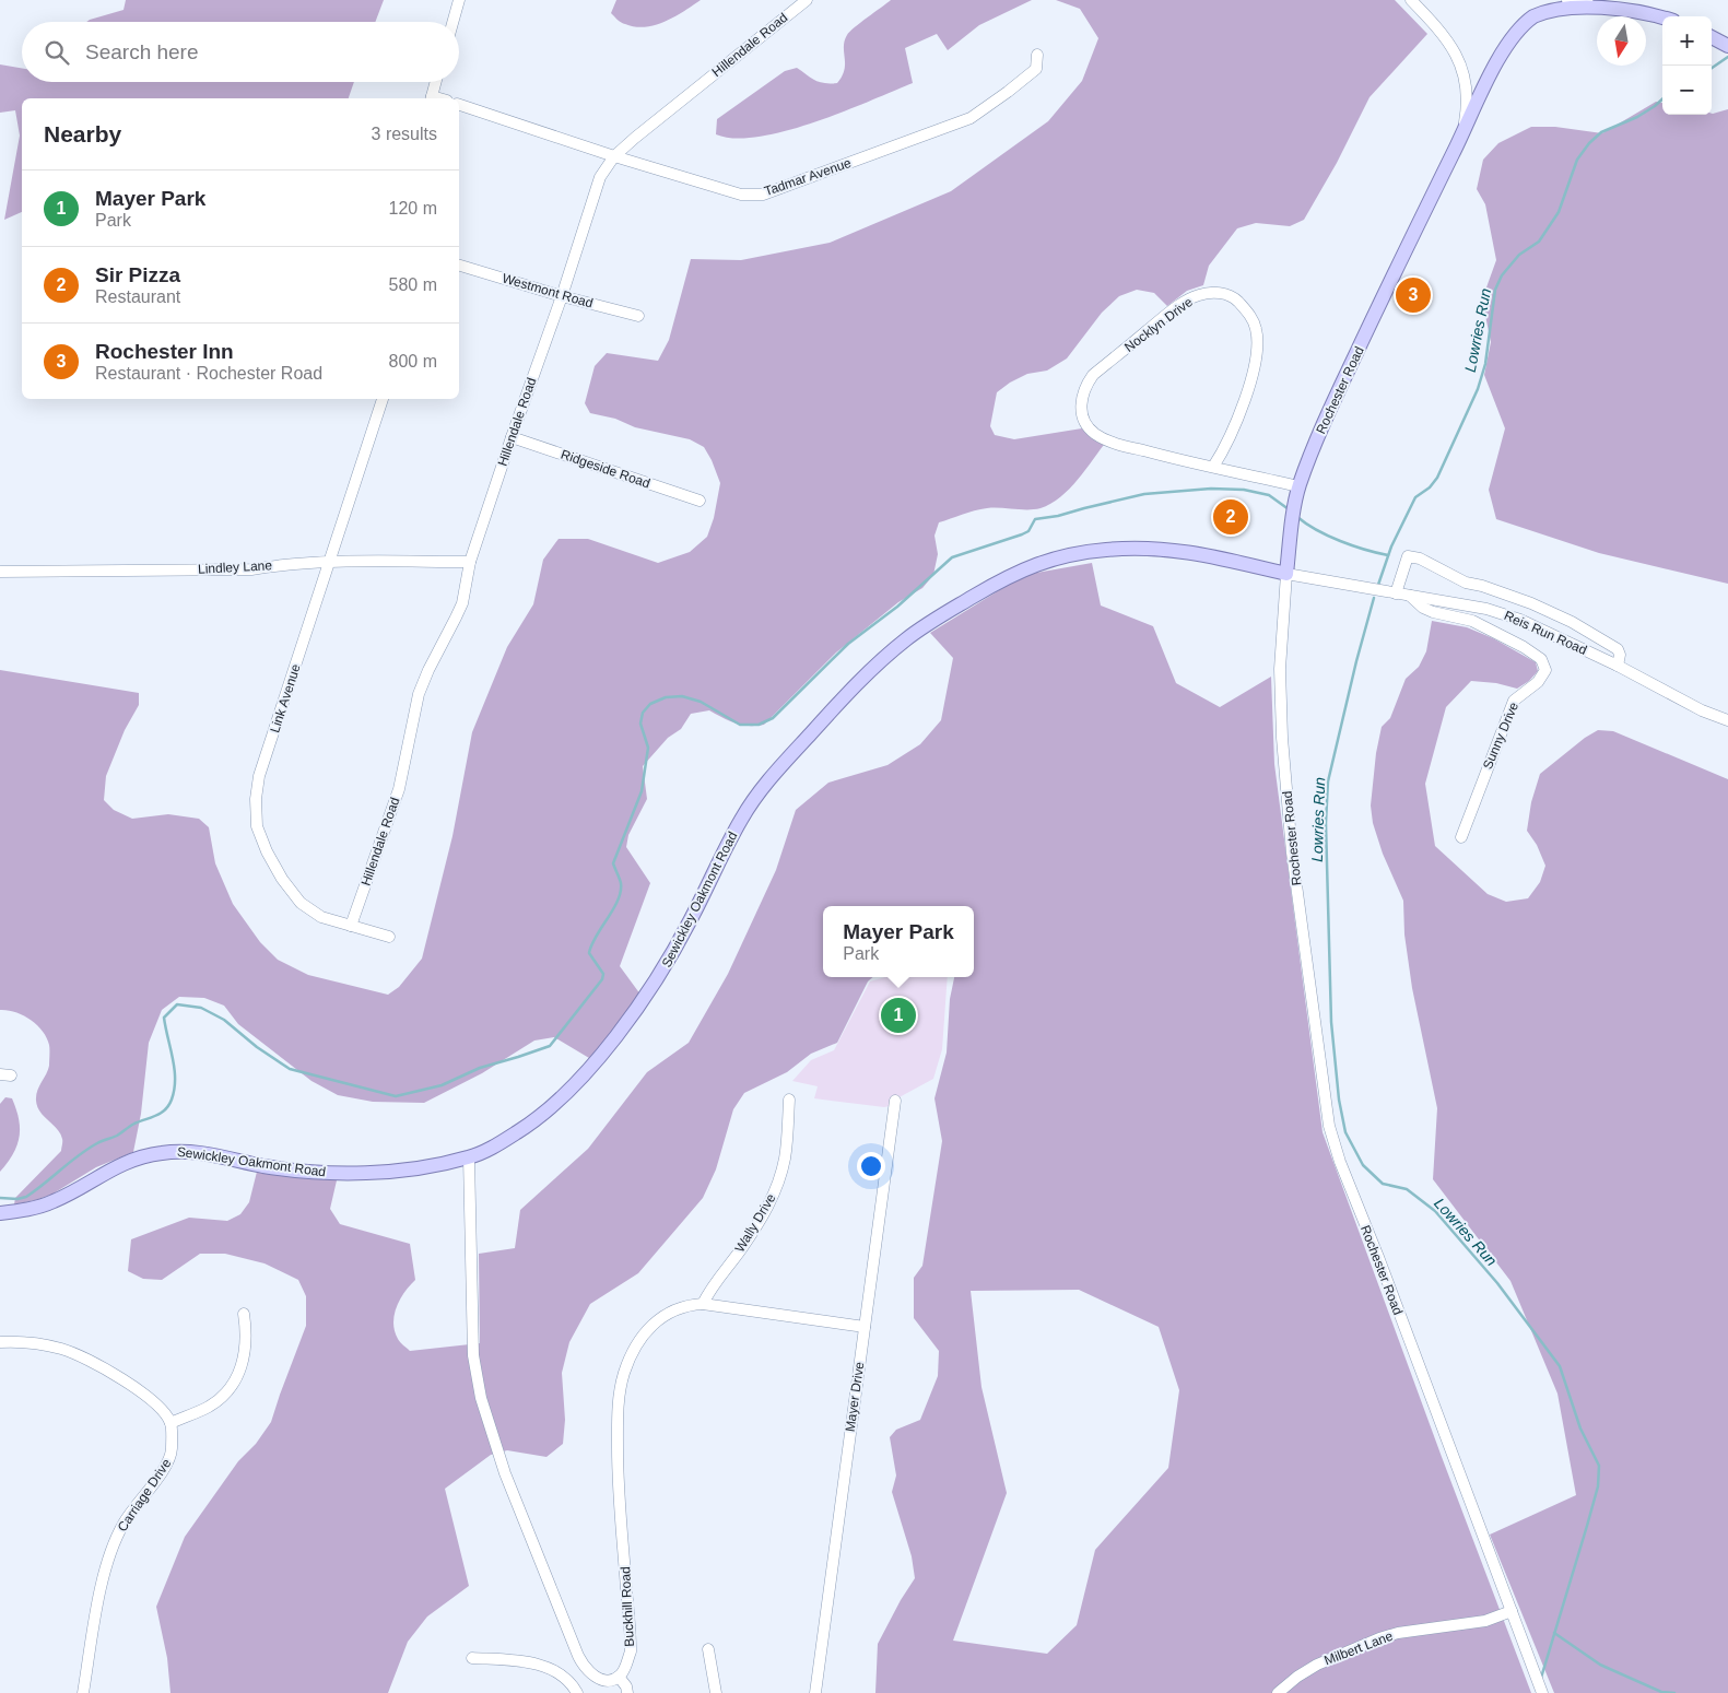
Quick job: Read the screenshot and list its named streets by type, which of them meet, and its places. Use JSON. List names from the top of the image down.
{
  "streets": {
    "main road": ["Rochester Road", "Sewickley Oakmont Road"],
    "street": [
      "Hillendale Road",
      "Tadmar Avenue",
      "Westmont Road",
      "Nocklyn Drive",
      "Ridgeside Road",
      "Lindley Lane",
      "Reis Run Road",
      "Link Avenue",
      "Sunny Drive",
      "Wally Drive",
      "Mayer Drive",
      "Carriage Drive",
      "Buckhill Road",
      "Milbert Lane"
    ]
  },
  "crossings": [
    ["Hillendale Road", "Tadmar Avenue"],
    ["Hillendale Road", "Westmont Road"],
    ["Hillendale Road", "Ridgeside Road"],
    ["Hillendale Road", "Lindley Lane"],
    ["Hillendale Road", "Link Avenue"],
    ["Nocklyn Drive", "Rochester Road"],
    ["Rochester Road", "Reis Run Road"],
    ["Rochester Road", "Sewickley Oakmont Road"],
    ["Rochester Road", "Milbert Lane"],
    ["Lindley Lane", "Link Avenue"],
    ["Reis Run Road", "Sunny Drive"],
    ["Reis Run Road", "Sewickley Oakmont Road"],
    ["Wally Drive", "Buckhill Road"],
    ["Mayer Drive", "Buckhill Road"]
  ],
  "water": ["Lowries Run"],
  "north": "bottom",
  "page": {
    "map_buttons": ["+", "−"],
    "search": "Search here",
    "heading": ["Nearby", "3 results"],
    "list": [
      {
        "mark": "1",
        "name": "Mayer Park",
        "note": "Park",
        "value": "120 m"
      },
      {
        "mark": "2",
        "name": "Sir Pizza",
        "note": "Restaurant",
        "value": "580 m"
      },
      {
        "mark": "3",
        "name": "Rochester Inn",
        "note": "Restaurant · Rochester Road",
        "value": "800 m"
      }
    ],
    "pins": ["3", "2", "1"],
    "popup": ["Mayer Park", "Park"]
  }
}
